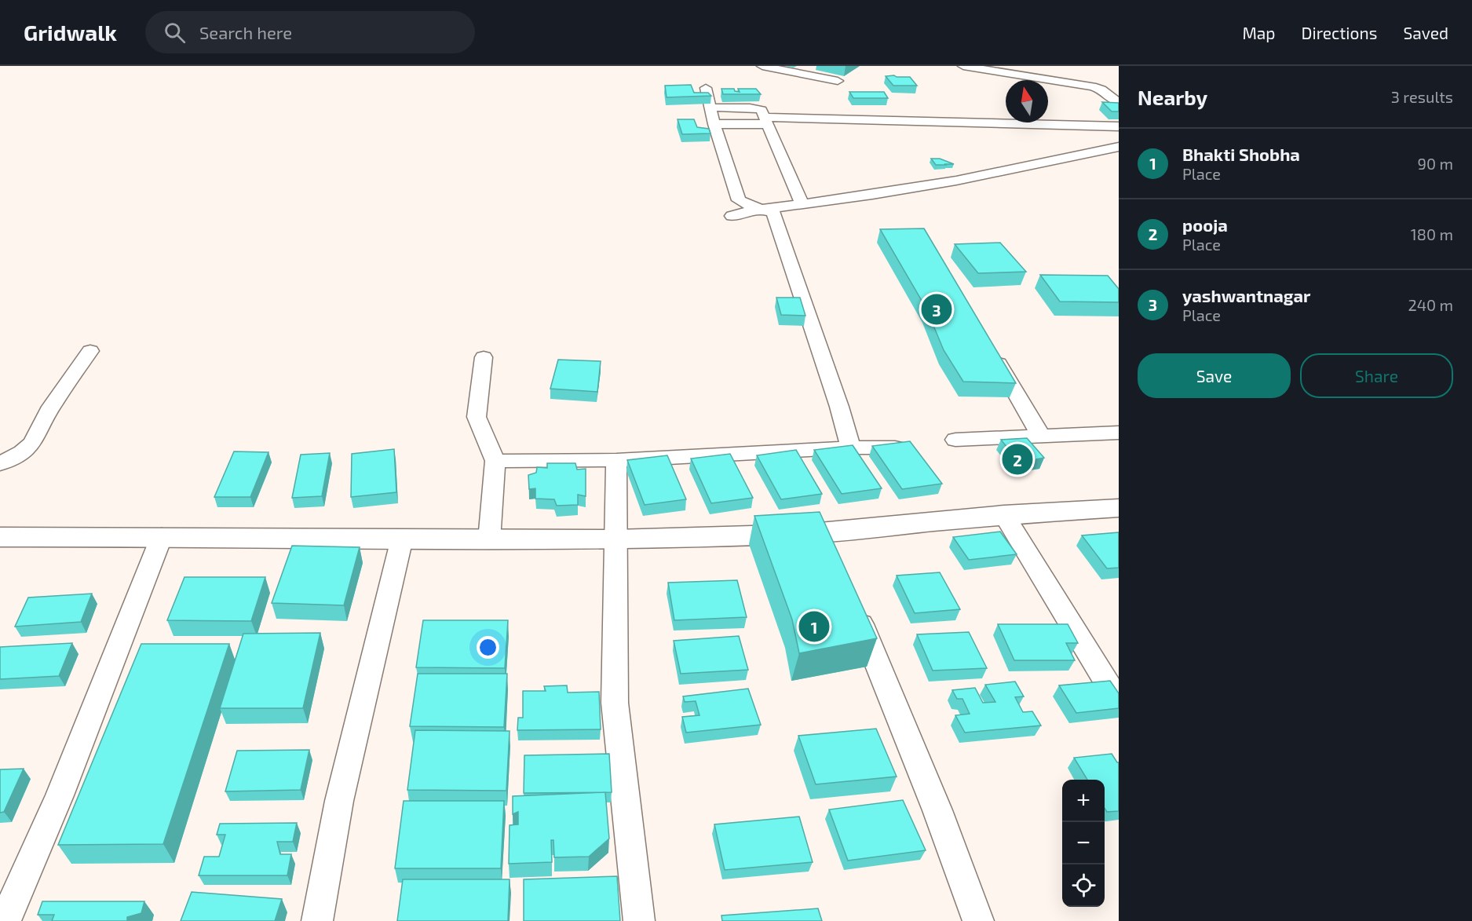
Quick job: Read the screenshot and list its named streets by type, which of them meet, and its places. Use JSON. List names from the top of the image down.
{
  "north": "top",
  "page": {
    "header": "Gridwalk",
    "search": "Search here",
    "nav": ["Map", "Directions", "Saved"],
    "heading": ["Nearby", "3 results"],
    "list": [
      {
        "mark": "1",
        "name": "Bhakti Shobha",
        "note": "Place",
        "value": "90 m"
      },
      {
        "mark": "2",
        "name": "pooja",
        "note": "Place",
        "value": "180 m"
      },
      {
        "mark": "3",
        "name": "yashwantnagar",
        "note": "Place",
        "value": "240 m"
      }
    ],
    "pins": ["3", "2", "1"],
    "buttons": ["Save", "Share"],
    "map_buttons": ["+", "−"]
  }
}
